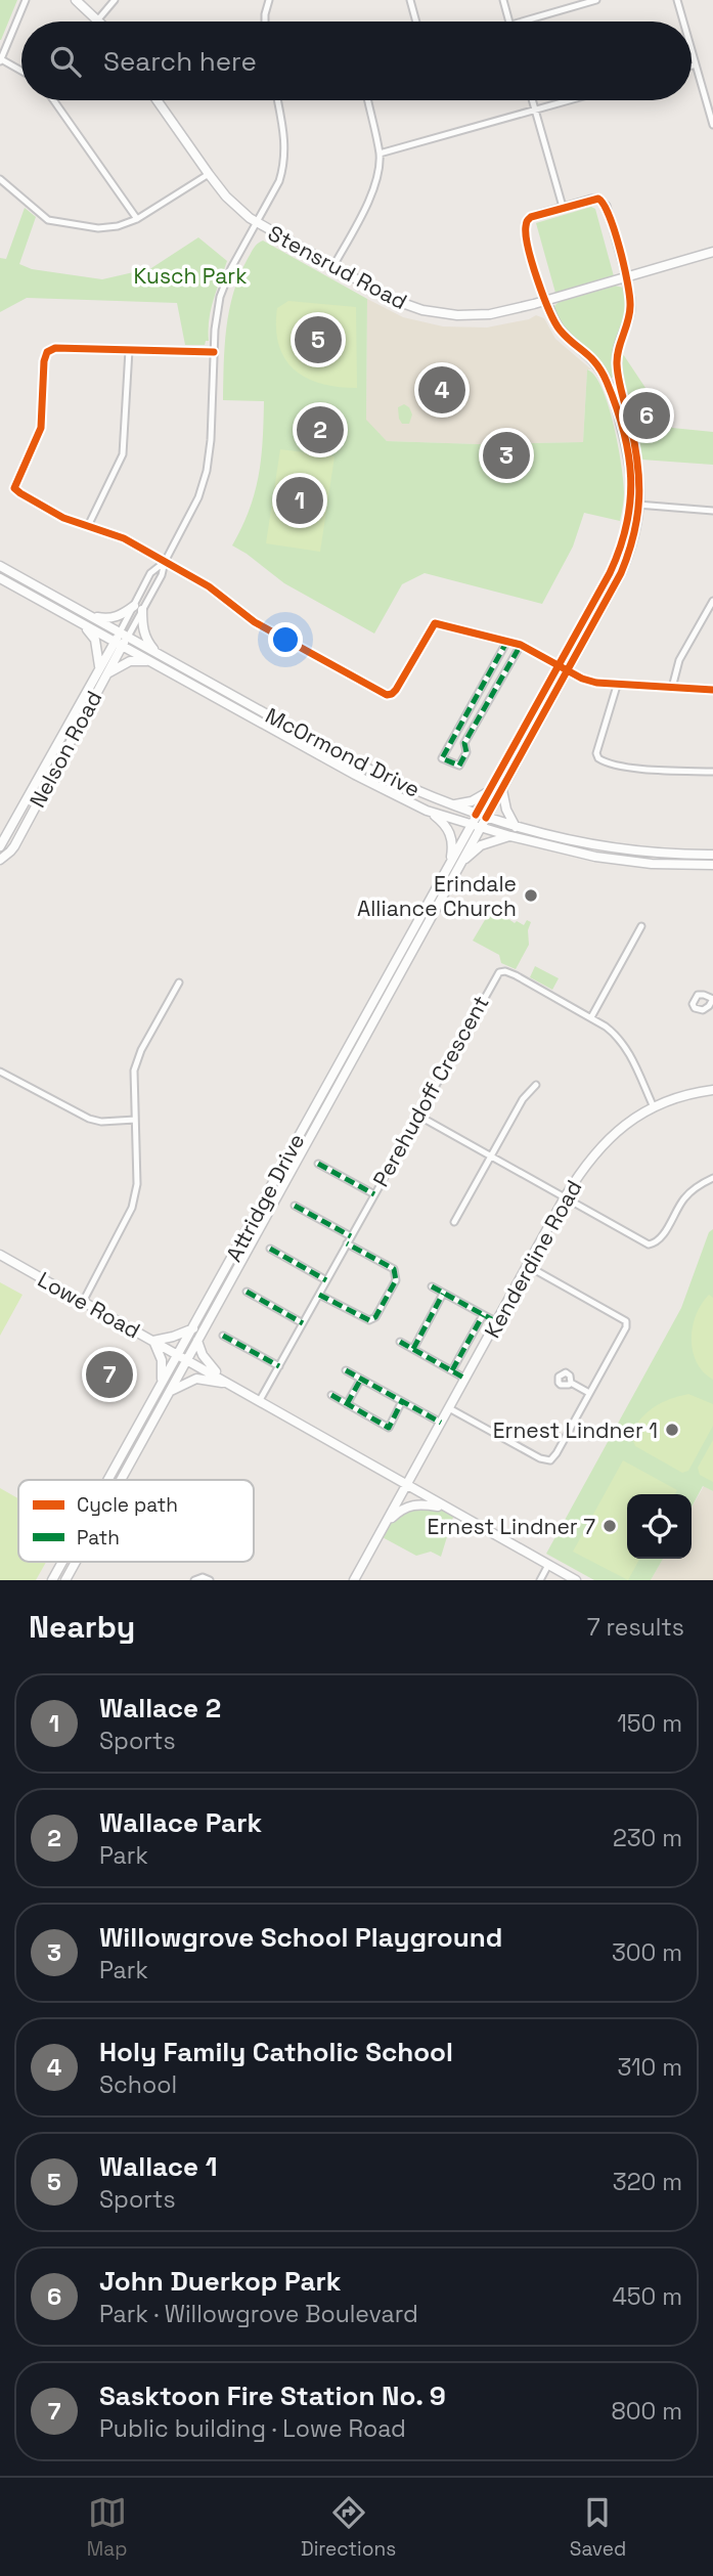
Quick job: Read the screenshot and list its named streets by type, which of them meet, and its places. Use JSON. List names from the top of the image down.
{
  "streets": {
    "main road": [
      "Stensrud Road",
      "Nelson Road",
      "McOrmond Drive",
      "Attridge Drive",
      "Kenderdine Road",
      "Lowe Road"
    ],
    "street": ["Perehudoff Crescent"]
  },
  "crossings": [
    ["Nelson Road", "McOrmond Drive"],
    ["McOrmond Drive", "Attridge Drive"],
    ["Perehudoff Crescent", "Kenderdine Road"],
    ["Attridge Drive", "Lowe Road"]
  ],
  "parks": ["Kusch Park"],
  "places": ["Erindale Alliance Church", "Ernest Lindner 1", "Ernest Lindner 7"],
  "legend": ["Cycle path", "Path"],
  "page": {
    "search": "Search here",
    "pins": [
      "5",
      "4",
      "6",
      "2",
      "3",
      "1",
      "7"
    ],
    "heading": ["Nearby", "7 results"],
    "list": [
      {
        "mark": "1",
        "name": "Wallace 2",
        "note": "Sports",
        "value": "150 m"
      },
      {
        "mark": "2",
        "name": "Wallace Park",
        "note": "Park",
        "value": "230 m"
      },
      {
        "mark": "3",
        "name": "Willowgrove School Playground",
        "note": "Park",
        "value": "300 m"
      },
      {
        "mark": "4",
        "name": "Holy Family Catholic School",
        "note": "School",
        "value": "310 m"
      },
      {
        "mark": "5",
        "name": "Wallace 1",
        "note": "Sports",
        "value": "320 m"
      },
      {
        "mark": "6",
        "name": "John Duerkop Park",
        "note": "Park · Willowgrove Boulevard",
        "value": "450 m"
      },
      {
        "mark": "7",
        "name": "Sasktoon Fire Station No. 9",
        "note": "Public building · Lowe Road",
        "value": "800 m"
      }
    ],
    "nav": ["Map", "Directions", "Saved"]
  }
}
